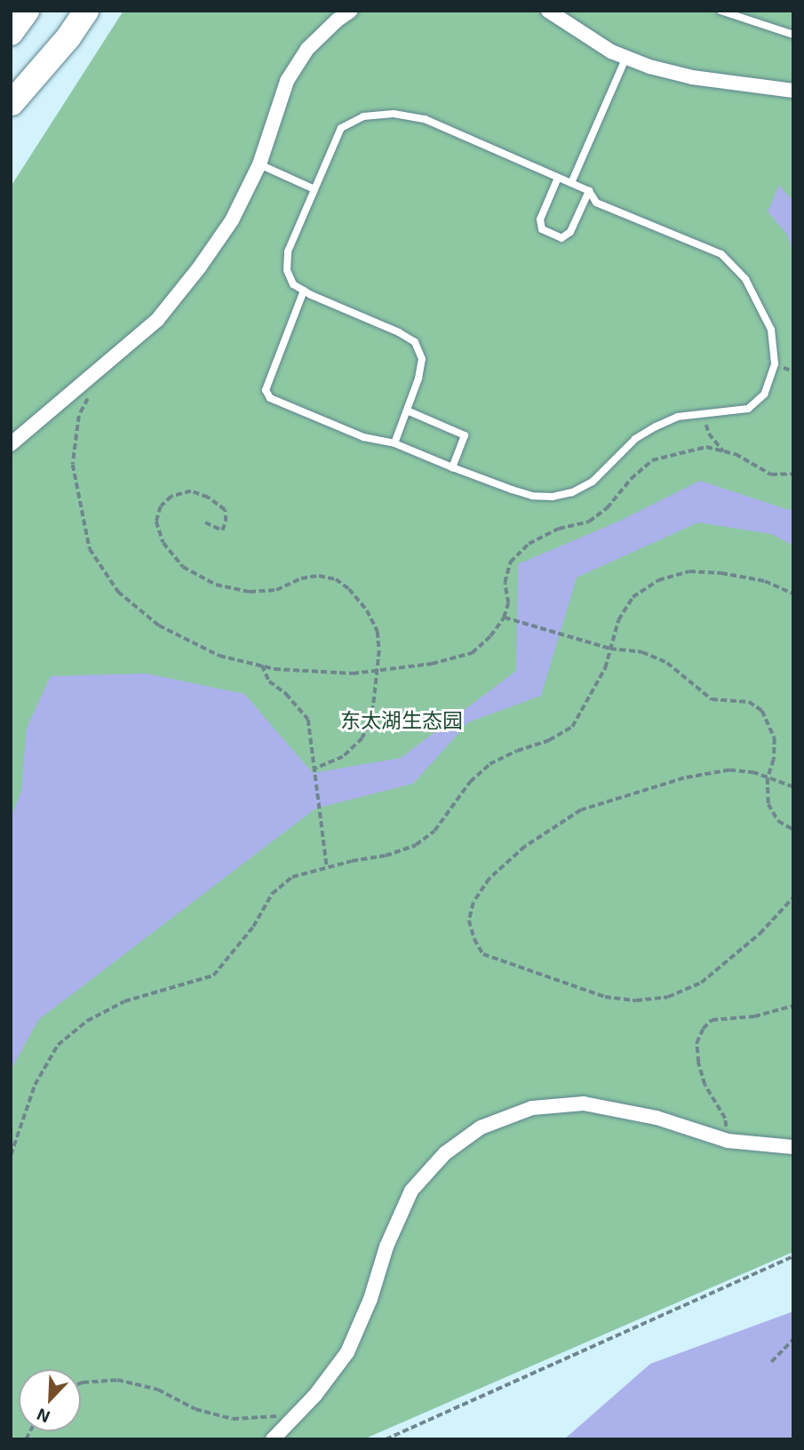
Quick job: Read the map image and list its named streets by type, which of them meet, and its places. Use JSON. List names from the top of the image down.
{
  "parks": ["东太湖生态园"],
  "north": "bottom left"
}
